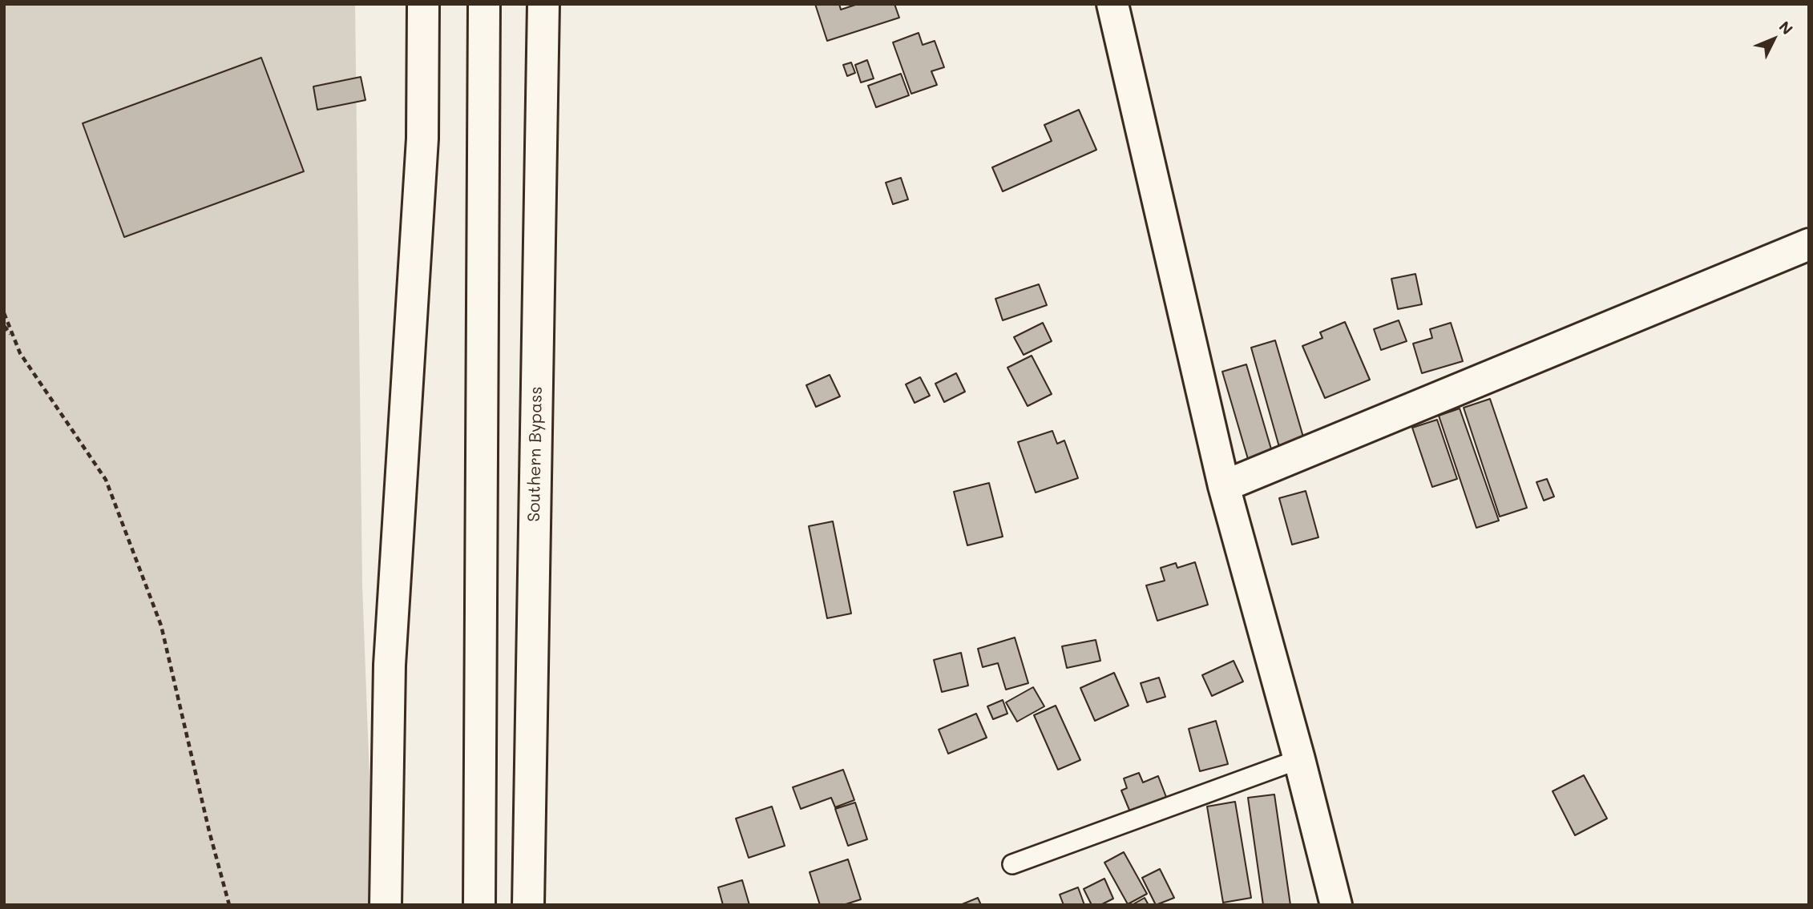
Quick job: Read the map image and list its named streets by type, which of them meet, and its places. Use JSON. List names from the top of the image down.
{
  "streets": {
    "main road": ["Southern Bypass"]
  },
  "north": "top right"
}
